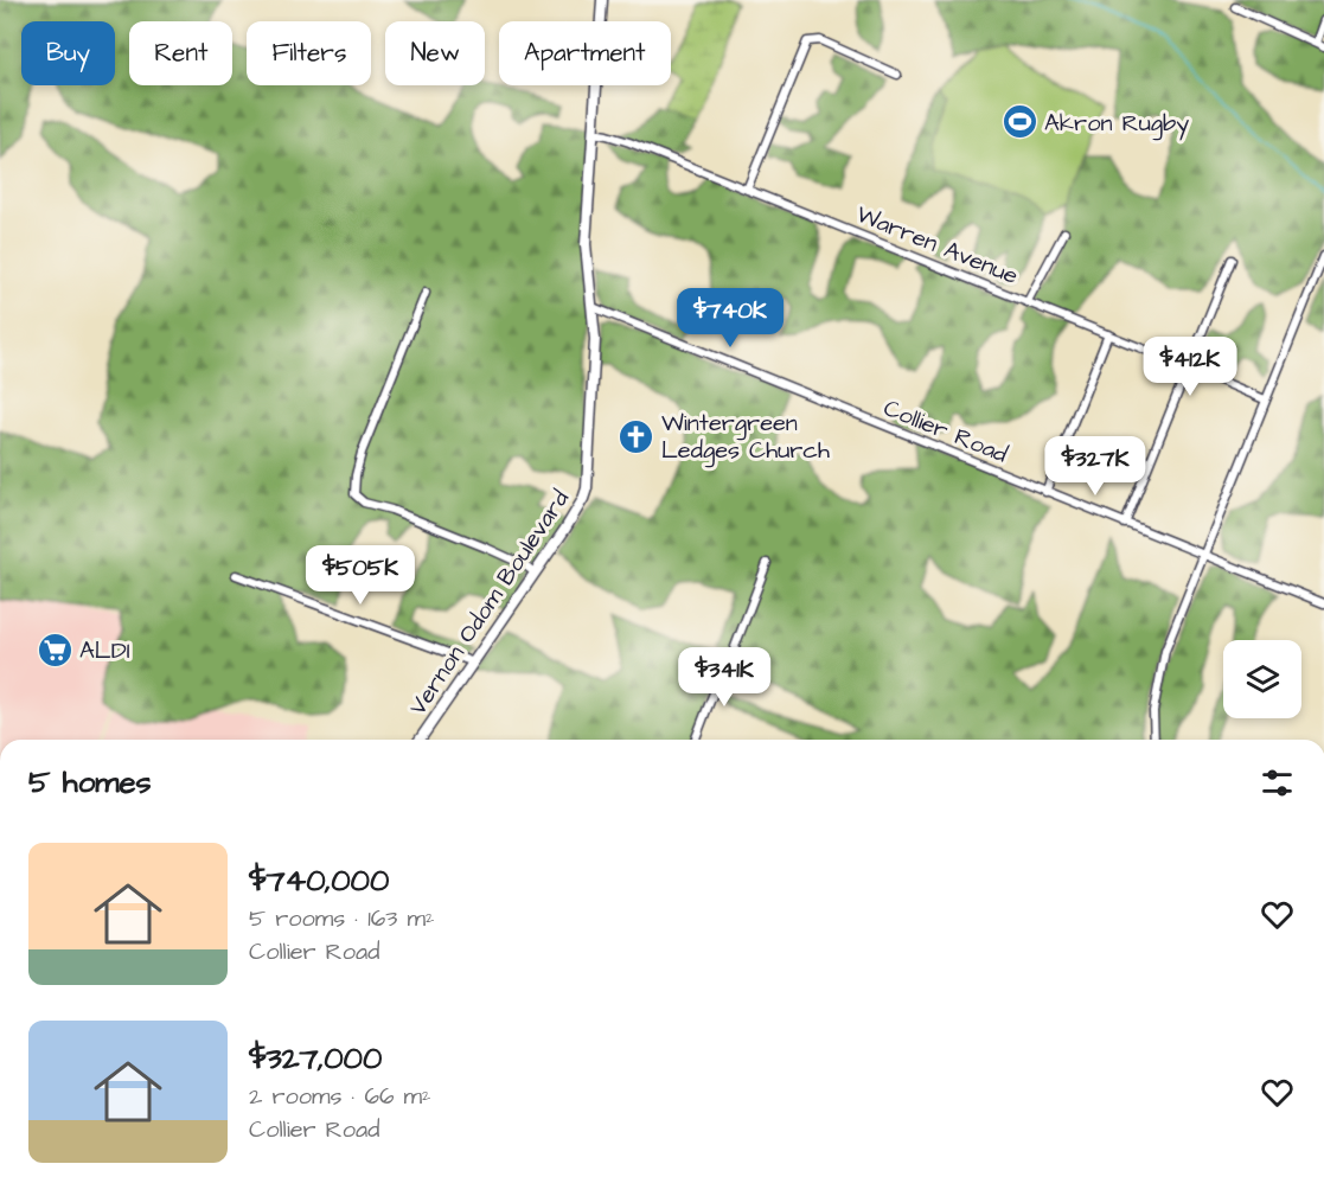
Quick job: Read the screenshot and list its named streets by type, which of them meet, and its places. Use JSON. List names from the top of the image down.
{
  "streets": {
    "main road": ["Vernon Odom Boulevard"],
    "street": ["Warren Avenue", "Collier Road"]
  },
  "crossings": [
    ["Warren Avenue", "Vernon Odom Boulevard"],
    ["Collier Road", "Vernon Odom Boulevard"]
  ],
  "places": {
    "sports": ["Akron Rugby"],
    "church": ["Wintergreen Ledges Church"],
    "supermarket": ["ALDI"]
  },
  "page": {
    "chip": [
      "Buy",
      "Rent",
      "Filters",
      "New",
      "Apartment"
    ],
    "price": [
      "$740K",
      "$412K",
      "$327K",
      "$505K",
      "$341K"
    ],
    "heading": "5 homes",
    "list": [
      {
        "name": "$740,000",
        "note": "5 rooms · 163 m² · Collier Road"
      },
      {
        "name": "$327,000",
        "note": "2 rooms · 66 m² · Collier Road"
      }
    ]
  }
}
